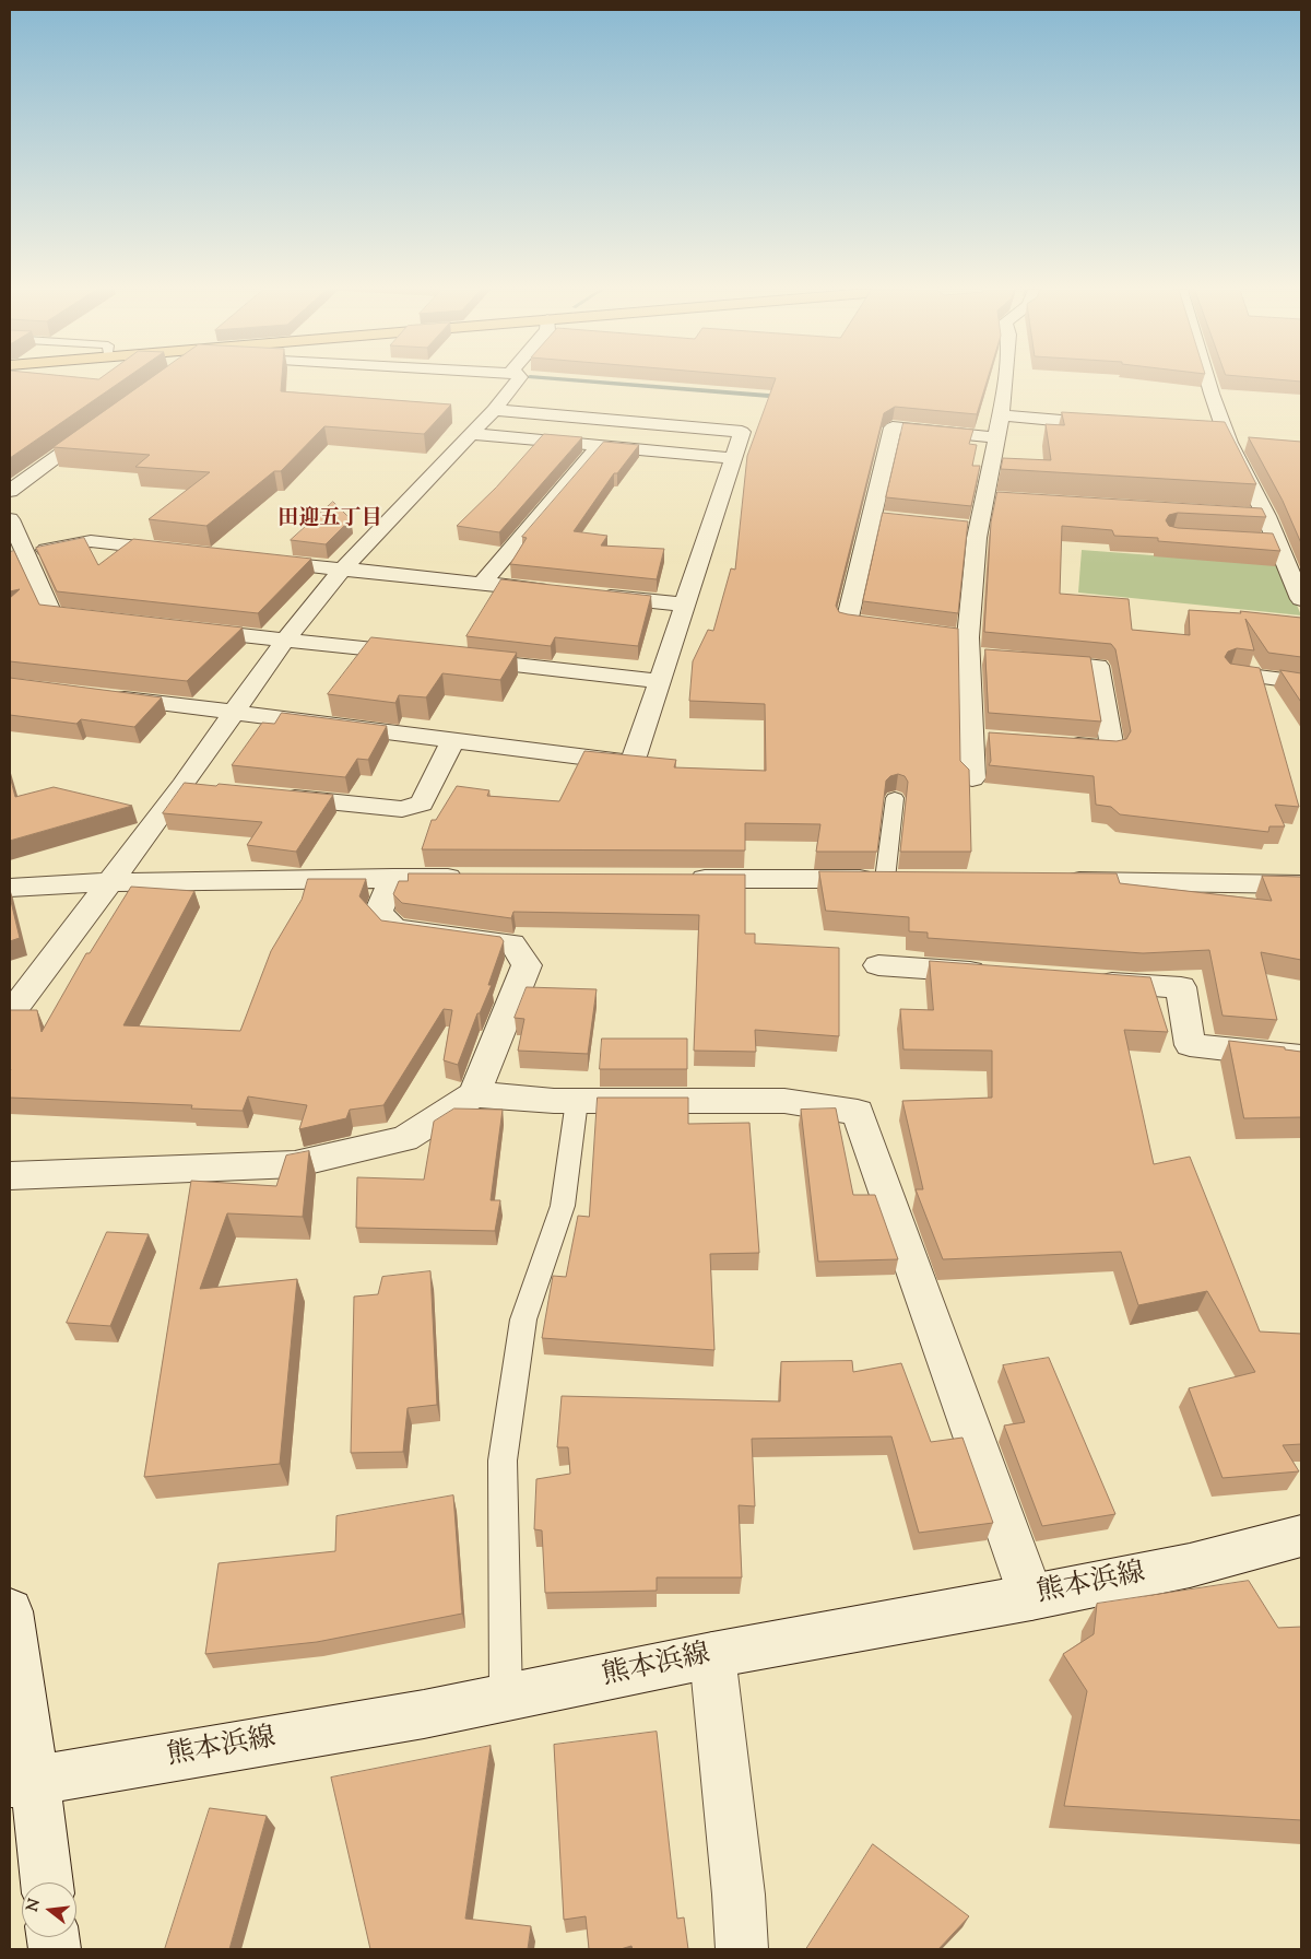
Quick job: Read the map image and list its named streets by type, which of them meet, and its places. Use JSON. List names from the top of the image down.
{
  "streets": {
    "street": ["熊本浜線"]
  },
  "districts": ["田迎五丁目"],
  "north": "left"
}
